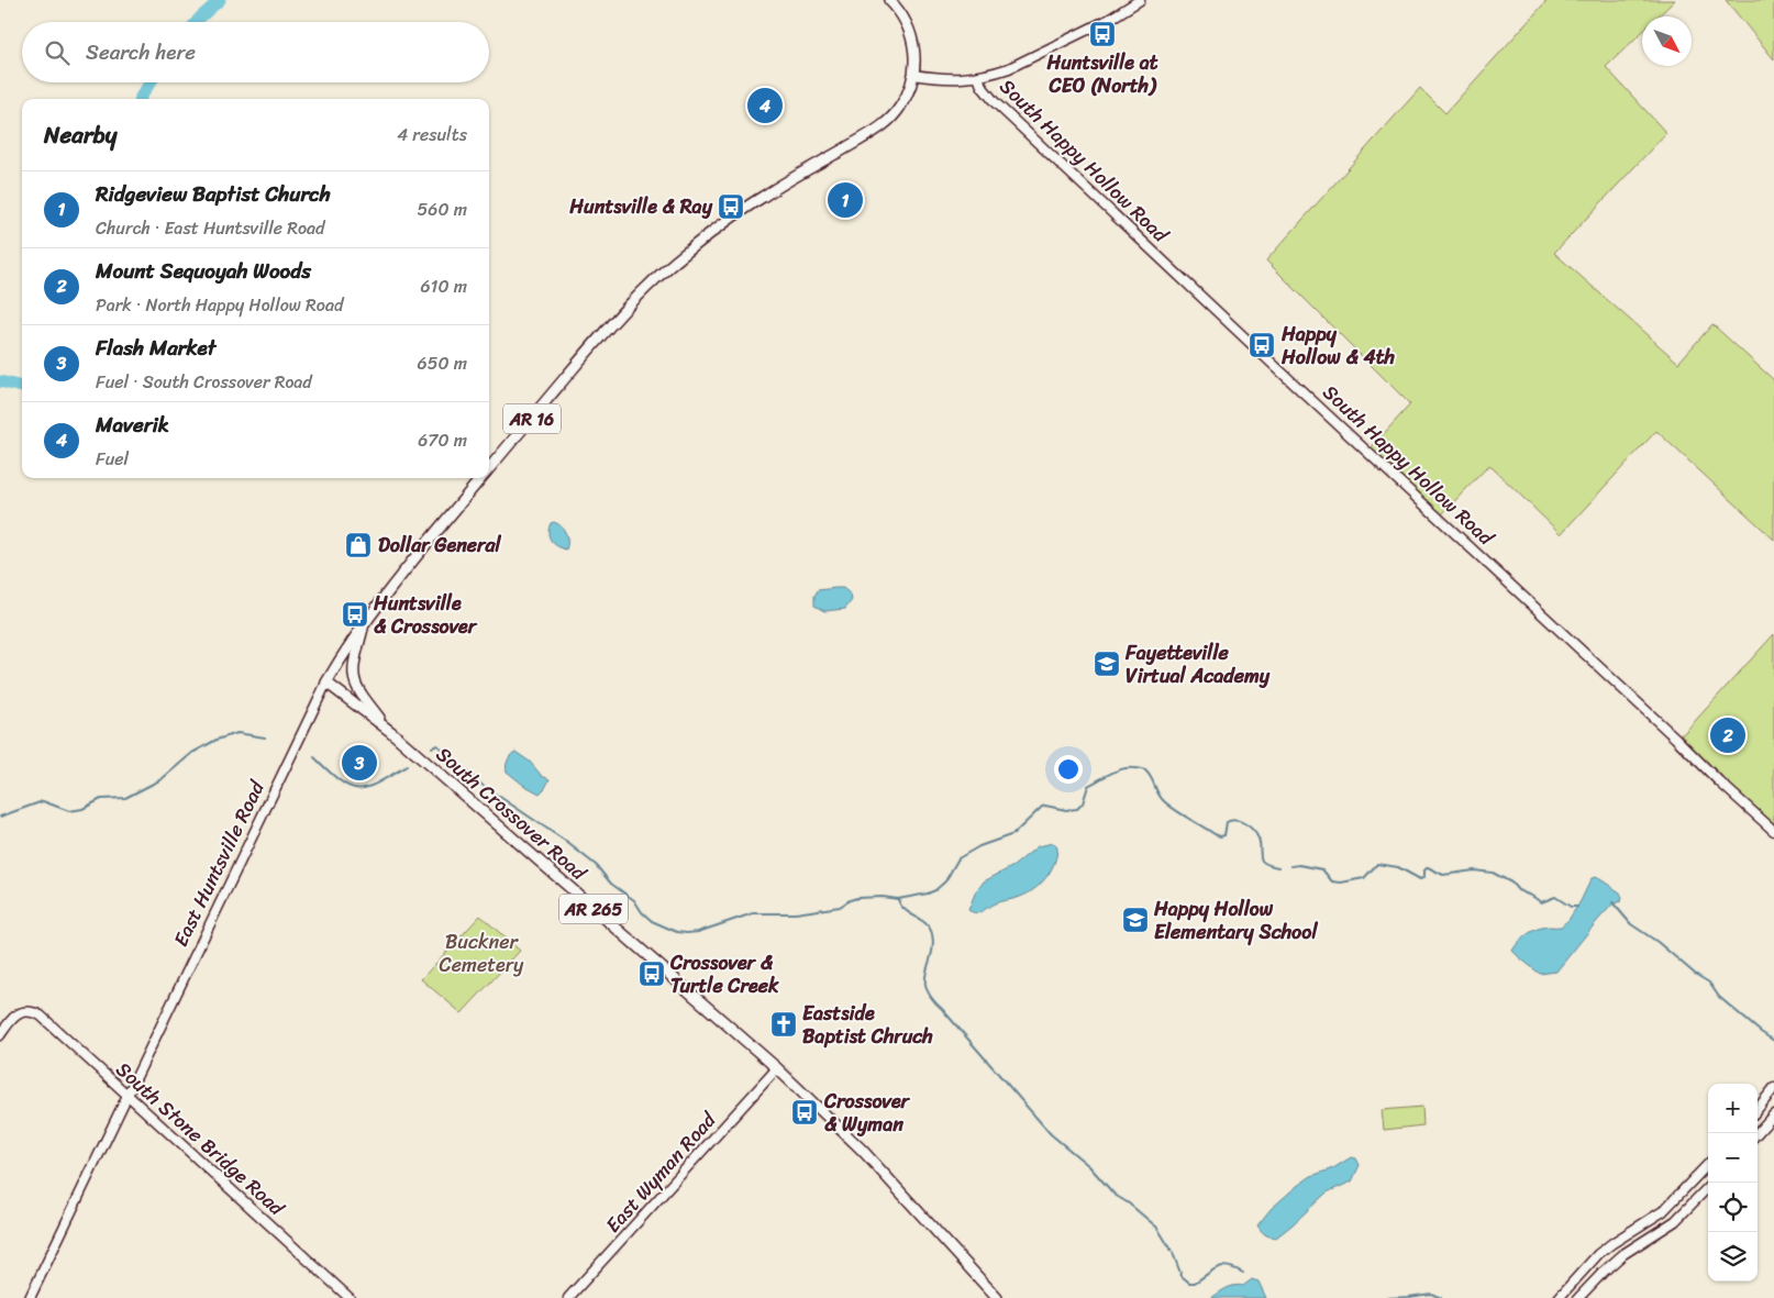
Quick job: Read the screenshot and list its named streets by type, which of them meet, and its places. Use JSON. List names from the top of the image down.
{
  "streets": {
    "main road": [
      "AR 16",
      "South Crossover Road",
      "East Huntsville Road",
      "AR 265"
    ],
    "street": ["South Happy Hollow Road", "South Stone Bridge Road", "East Wyman Road"]
  },
  "crossings": [
    ["AR 16", "East Huntsville Road"],
    ["South Crossover Road", "East Huntsville Road"],
    ["South Crossover Road", "East Wyman Road"],
    ["East Huntsville Road", "South Stone Bridge Road"]
  ],
  "parks": ["Buckner Cemetery"],
  "places": {
    "bus stop": [
      "Huntsville at CEO (North)",
      "Huntsville & Ray",
      "Happy Hollow & 4th",
      "Huntsville & Crossover",
      "Crossover & Turtle Creek",
      "Crossover & Wyman"
    ],
    "shop": ["Dollar General"],
    "school or university": ["Fayetteville Virtual Academy", "Happy Hollow Elementary School"],
    "church": ["Eastside Baptist Chruch"]
  },
  "north": "bottom right",
  "page": {
    "search": "Search here",
    "pins": [
      "4",
      "1",
      "2",
      "3"
    ],
    "heading": ["Nearby", "4 results"],
    "list": [
      {
        "mark": "1",
        "name": "Ridgeview Baptist Church",
        "note": "Church · East Huntsville Road",
        "value": "560 m"
      },
      {
        "mark": "2",
        "name": "Mount Sequoyah Woods",
        "note": "Park · North Happy Hollow Road",
        "value": "610 m"
      },
      {
        "mark": "3",
        "name": "Flash Market",
        "note": "Fuel · South Crossover Road",
        "value": "650 m"
      },
      {
        "mark": "4",
        "name": "Maverik",
        "note": "Fuel",
        "value": "670 m"
      }
    ],
    "map_buttons": ["+", "−"]
  }
}
